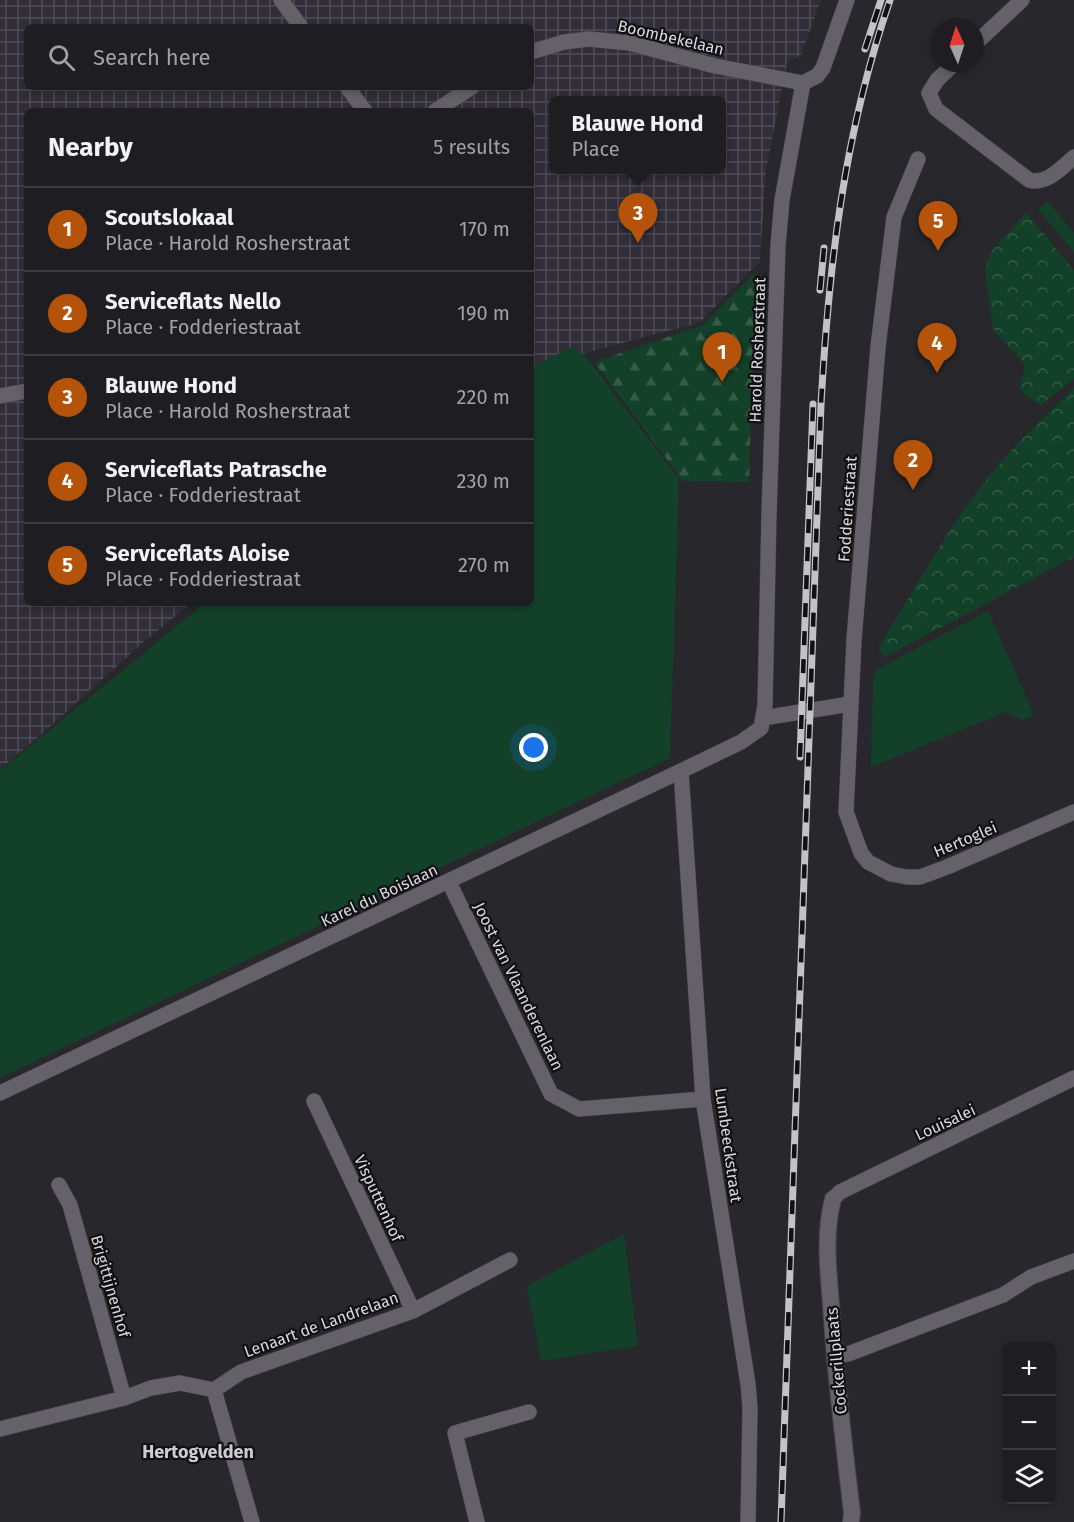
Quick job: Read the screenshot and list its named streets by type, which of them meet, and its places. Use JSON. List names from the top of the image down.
{
  "streets": {
    "street": [
      "Boombekelaan",
      "Harold Rosherstraat",
      "Fodderiestraat",
      "Hertoglei",
      "Karel du Boislaan",
      "Joost van Vlaanderenlaan",
      "Louisalei",
      "Lumbeeckstraat",
      "Visputtenhof",
      "Brigittijnenhof",
      "Lenaart de Landrelaan",
      "Cockerillplaats"
    ]
  },
  "crossings": [
    ["Boombekelaan", "Harold Rosherstraat"],
    ["Harold Rosherstraat", "Karel du Boislaan"],
    ["Fodderiestraat", "Hertoglei"],
    ["Karel du Boislaan", "Joost van Vlaanderenlaan"],
    ["Karel du Boislaan", "Lumbeeckstraat"],
    ["Joost van Vlaanderenlaan", "Lumbeeckstraat"],
    ["Louisalei", "Cockerillplaats"],
    ["Visputtenhof", "Lenaart de Landrelaan"]
  ],
  "districts": ["Hertogvelden"],
  "north": "top",
  "page": {
    "search": "Search here",
    "popup": ["Blauwe Hond", "Place"],
    "heading": ["Nearby", "5 results"],
    "list": [
      {
        "mark": "1",
        "name": "Scoutslokaal",
        "note": "Place · Harold Rosherstraat",
        "value": "170 m"
      },
      {
        "mark": "2",
        "name": "Serviceflats Nello",
        "note": "Place · Fodderiestraat",
        "value": "190 m"
      },
      {
        "mark": "3",
        "name": "Blauwe Hond",
        "note": "Place · Harold Rosherstraat",
        "value": "220 m"
      },
      {
        "mark": "4",
        "name": "Serviceflats Patrasche",
        "note": "Place · Fodderiestraat",
        "value": "230 m"
      },
      {
        "mark": "5",
        "name": "Serviceflats Aloise",
        "note": "Place · Fodderiestraat",
        "value": "270 m"
      }
    ],
    "pins": [
      "3",
      "5",
      "4",
      "1",
      "2"
    ],
    "map_buttons": ["+", "−"]
  }
}
